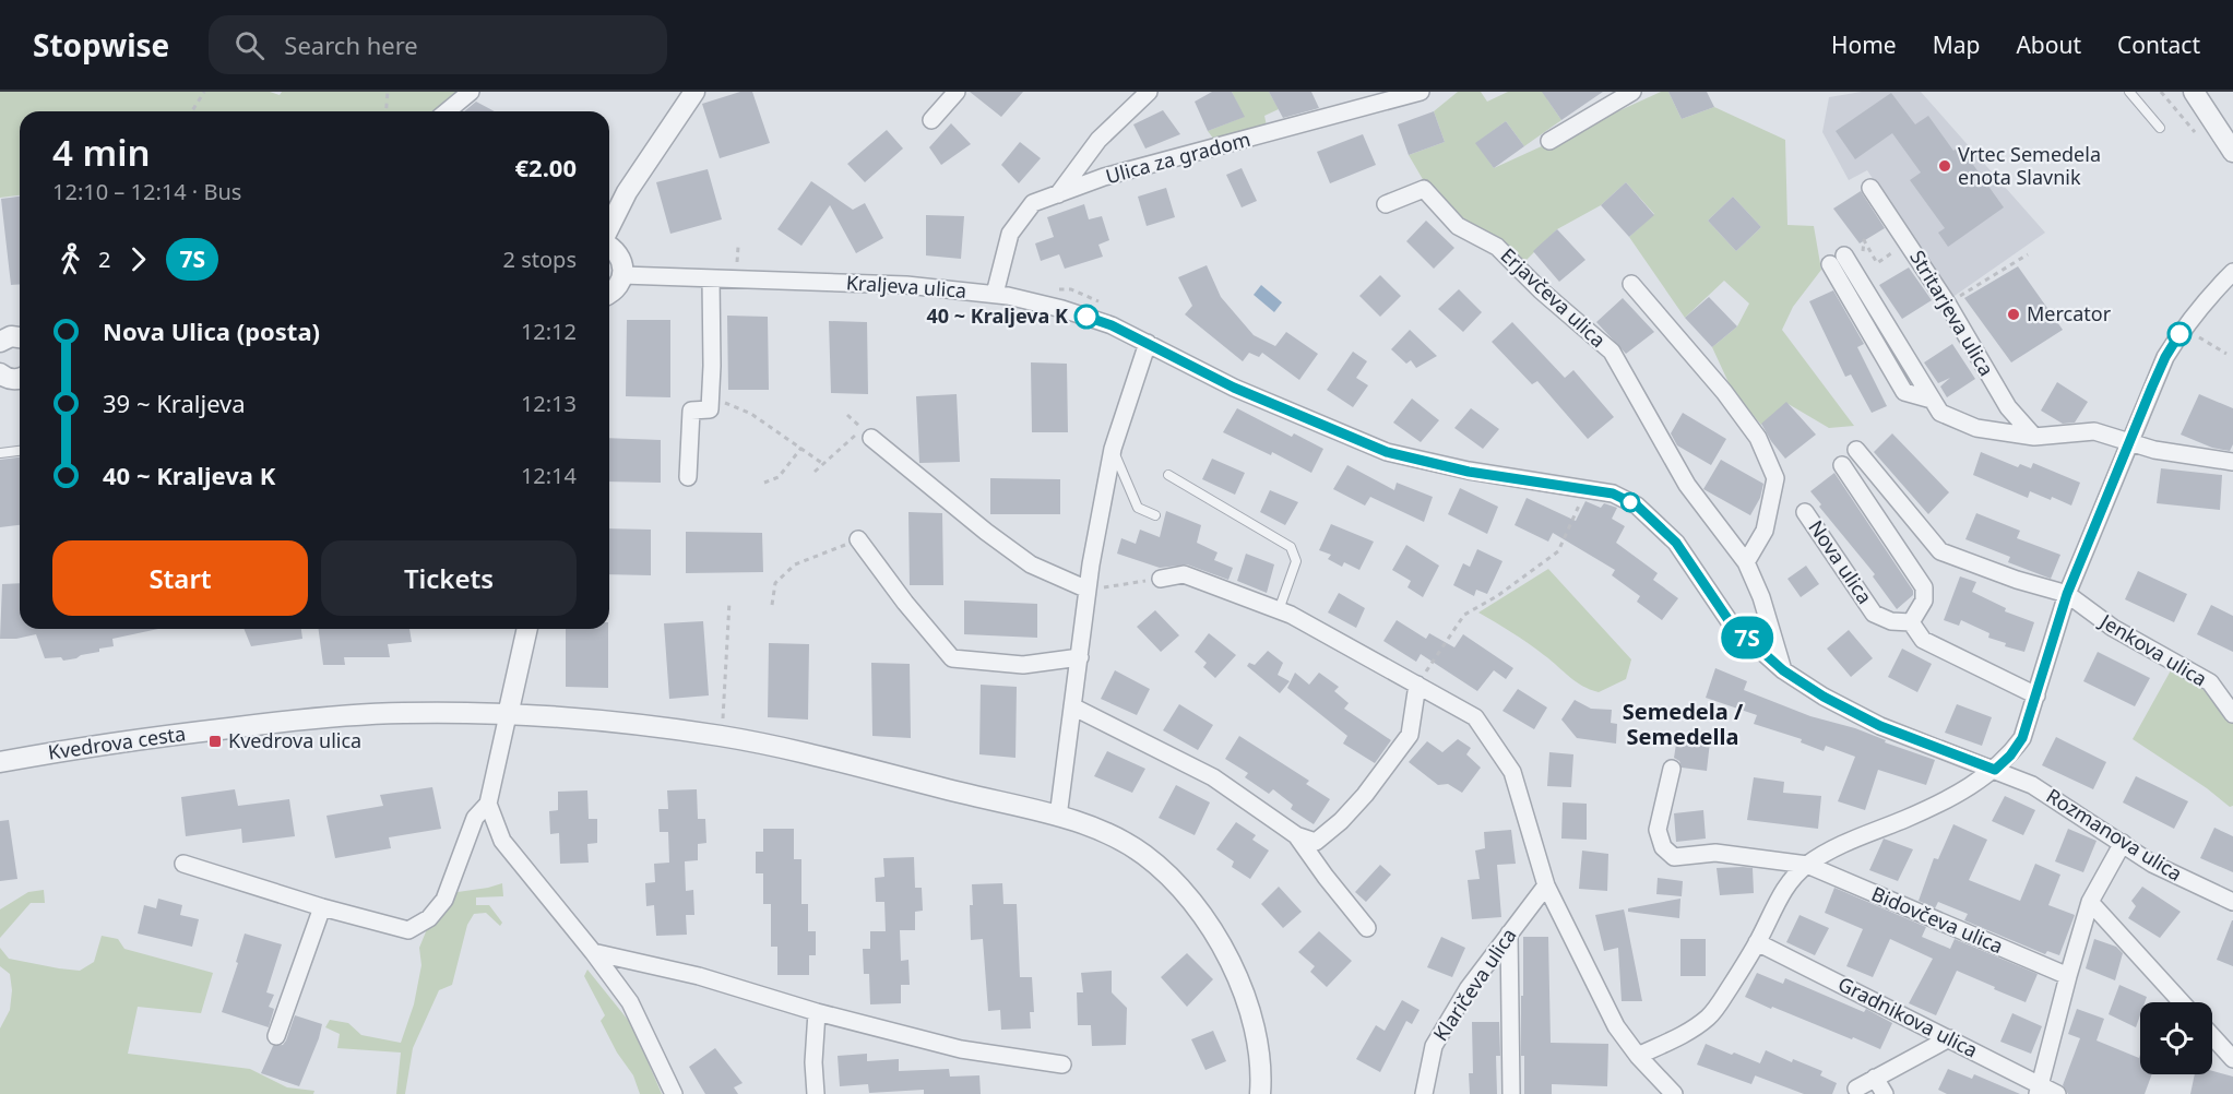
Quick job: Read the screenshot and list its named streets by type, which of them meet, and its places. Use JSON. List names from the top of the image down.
{
  "streets": {
    "street": [
      "Ulica za gradom",
      "Kraljeva ulica",
      "Erjavčeva ulica",
      "Stritarjeva ulica",
      "Nova ulica",
      "Jenkova ulica",
      "Kvedrova cesta",
      "Rozmanova ulica",
      "Bidovčeva ulica",
      "Klaričeva ulica",
      "Gradnikova ulica"
    ]
  },
  "crossings": [
    ["Ulica za gradom", "Kraljeva ulica"],
    ["Kraljeva ulica", "Erjavčeva ulica"]
  ],
  "districts": ["Semedela / Semedella"],
  "places": {
    "other": ["Vrtec Semedela enota Slavnik", "Mercator", "40 ~ Kraljeva K"],
    "transit": ["Kvedrova ulica"]
  },
  "lines": ["bus line 7S"],
  "page": {
    "header": "Stopwise",
    "search": "Search here",
    "nav": [
      "Home",
      "Map",
      "About",
      "Contact"
    ],
    "on_map": "7S",
    "heading": ["4 min", "12:10 – 12:14 · Bus", "€2.00"],
    "legs": ["2", "7S", "2 stops"],
    "list": [
      {
        "name": "Nova Ulica (posta)",
        "value": "12:12"
      },
      {
        "name": "39 ~ Kraljeva",
        "value": "12:13"
      },
      {
        "name": "40 ~ Kraljeva K",
        "value": "12:14"
      }
    ],
    "buttons": ["Start", "Tickets"]
  }
}
